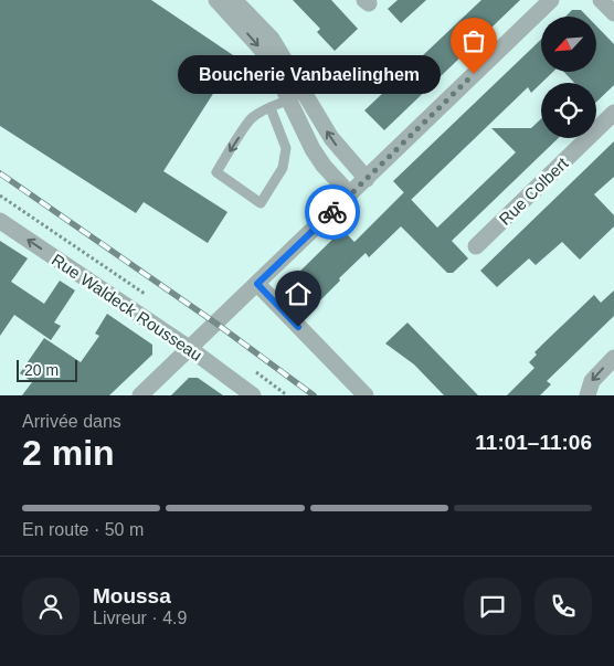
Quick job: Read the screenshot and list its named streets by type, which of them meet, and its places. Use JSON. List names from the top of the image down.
{
  "streets": {
    "street": ["Rue Colbert", "Rue Waldeck Rousseau"]
  },
  "one_way": ["Rue Waldeck Rousseau"],
  "places": ["Boucherie Vanbaelinghem"],
  "scale_bar": "20 m",
  "north": "bottom left",
  "page": {
    "bubble": "Boucherie Vanbaelinghem",
    "scale": "20 m",
    "heading": ["2 min", "Arrivée dans", "11:01–11:06"],
    "panel": ["Moussa", "Livreur · 4.9"],
    "bar": "En route · 50 m"
  }
}
